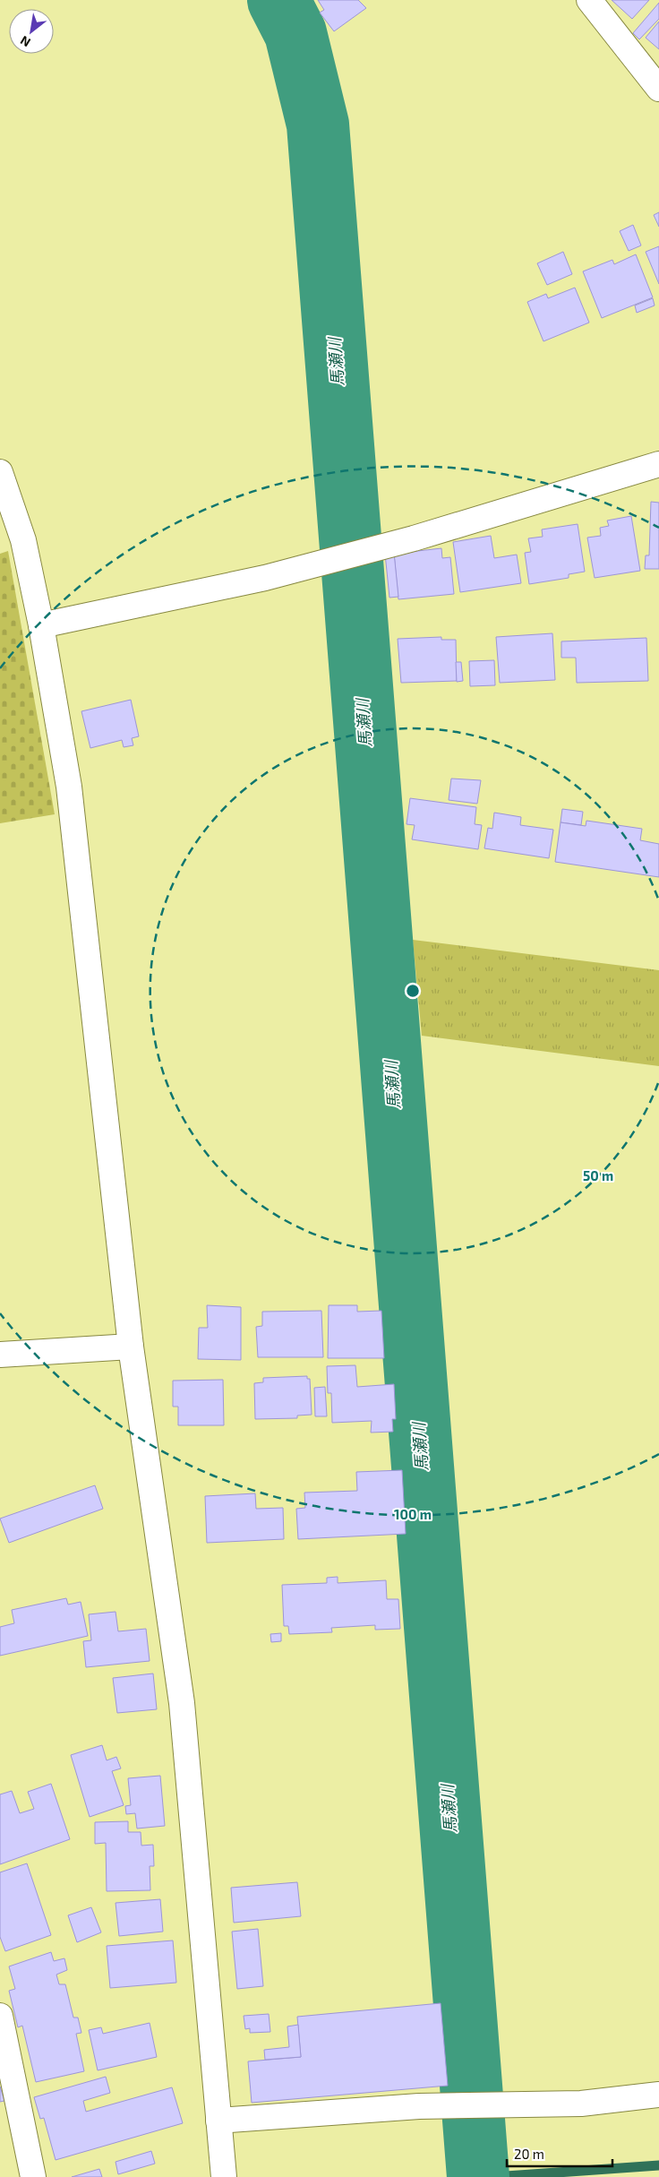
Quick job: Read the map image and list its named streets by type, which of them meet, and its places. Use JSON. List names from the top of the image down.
{
  "water": ["馬瀬川"],
  "scale_bar": "20 m",
  "north": "bottom left",
  "rings": ["50 m", "100 m"]
}
